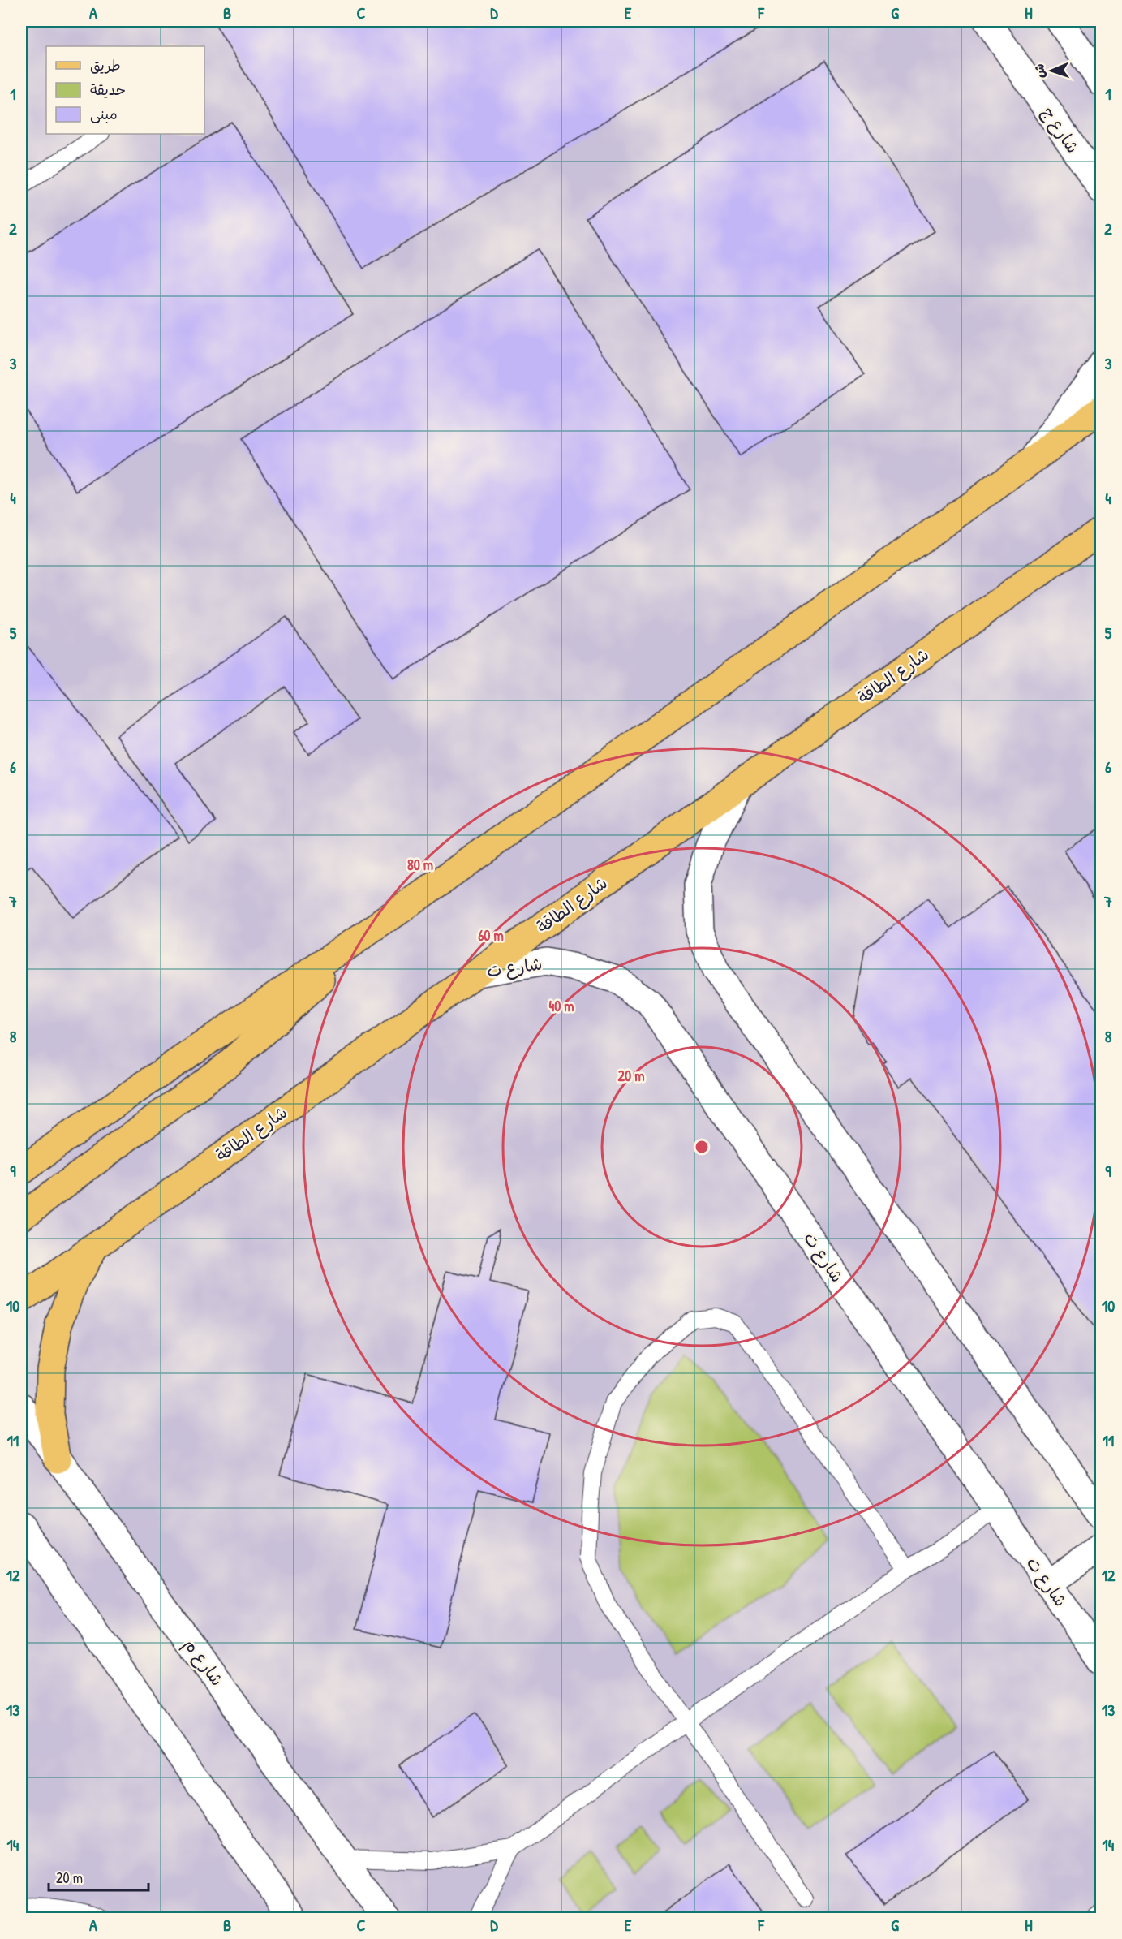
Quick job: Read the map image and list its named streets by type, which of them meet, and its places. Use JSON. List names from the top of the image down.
{
  "streets": {
    "main road": ["شارع الطاقة"],
    "street": ["شارع ج", "شارع ت", "شارع م"]
  },
  "crossings": [
    ["شارع الطاقة", "شارع ت"]
  ],
  "legend": ["طريق", "حديقة", "مبنى"],
  "scale_bar": "20 m",
  "north": "left",
  "grid": {
    "columns": [
      "A",
      "B",
      "C",
      "D",
      "E",
      "F",
      "G",
      "H"
    ],
    "rows": [
      "1",
      "2",
      "3",
      "4",
      "5",
      "6",
      "7",
      "8",
      "9",
      "10",
      "11",
      "12",
      "13",
      "14"
    ]
  },
  "rings": [
    "80 m",
    "60 m",
    "40 m",
    "20 m"
  ]
}
